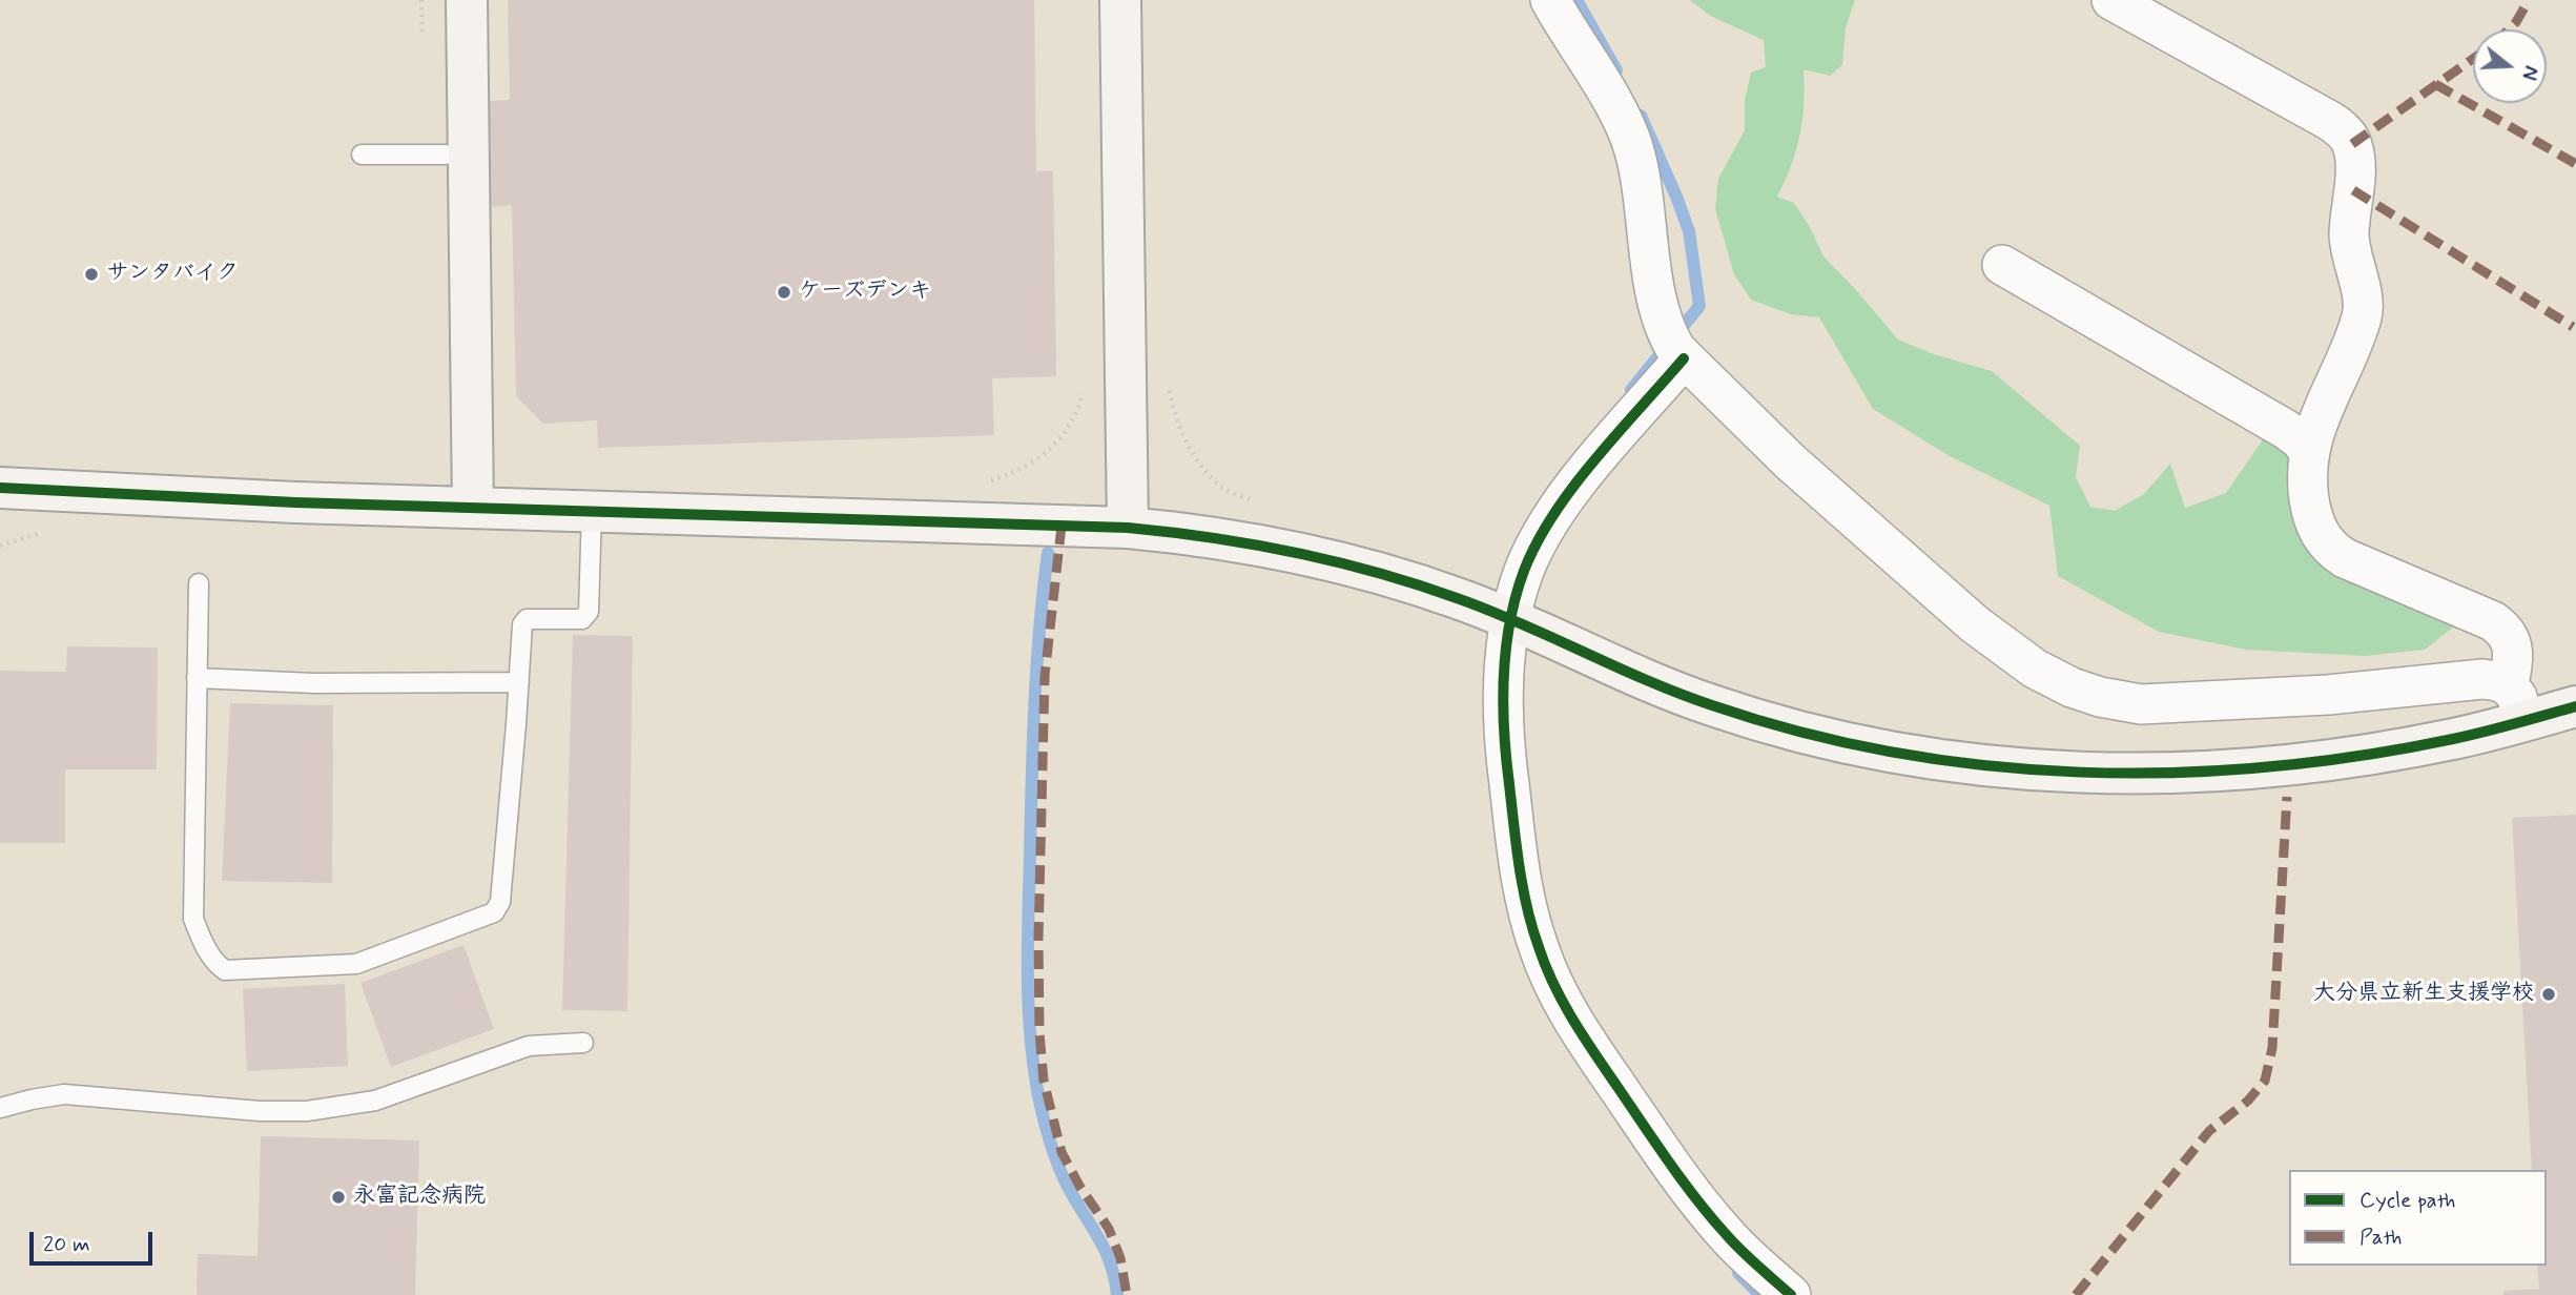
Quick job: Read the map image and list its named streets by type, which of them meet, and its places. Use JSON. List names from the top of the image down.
{
  "places": [
    "サンタバイク",
    "ケーズデンキ",
    "大分県立新生支援学校",
    "永富記念病院"
  ],
  "legend": ["Cycle path", "Path"],
  "scale_bar": "20 m",
  "north": "right"
}
